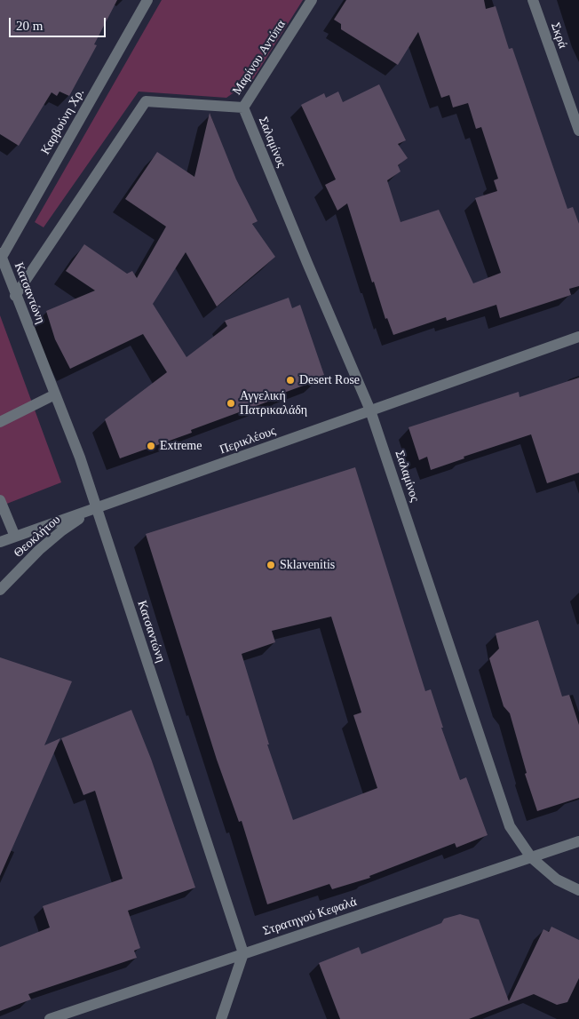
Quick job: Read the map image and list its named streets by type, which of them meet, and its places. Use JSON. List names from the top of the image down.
{
  "streets": {
    "street": [
      "Σκρά",
      "Μαρίνου Αντύπα",
      "Καρβούνη Χρ.",
      "Σαλαμίνος",
      "Κατσαντώνη",
      "Περικλέους",
      "Θεοκλήτου",
      "Στρατηγού Κεφαλά"
    ]
  },
  "crossings": [
    ["Μαρίνου Αντύπα", "Σαλαμίνος"],
    ["Καρβούνη Χρ.", "Κατσαντώνη"],
    ["Σαλαμίνος", "Περικλέους"],
    ["Σαλαμίνος", "Στρατηγού Κεφαλά"],
    ["Κατσαντώνη", "Περικλέους"],
    ["Κατσαντώνη", "Θεοκλήτου"],
    ["Κατσαντώνη", "Στρατηγού Κεφαλά"],
    ["Περικλέους", "Θεοκλήτου"]
  ],
  "places": [
    "Desert Rose",
    "Αγγελική Πατρικαλάδη",
    "Extreme",
    "Sklavenitis"
  ],
  "scale_bar": "20 m"
}
